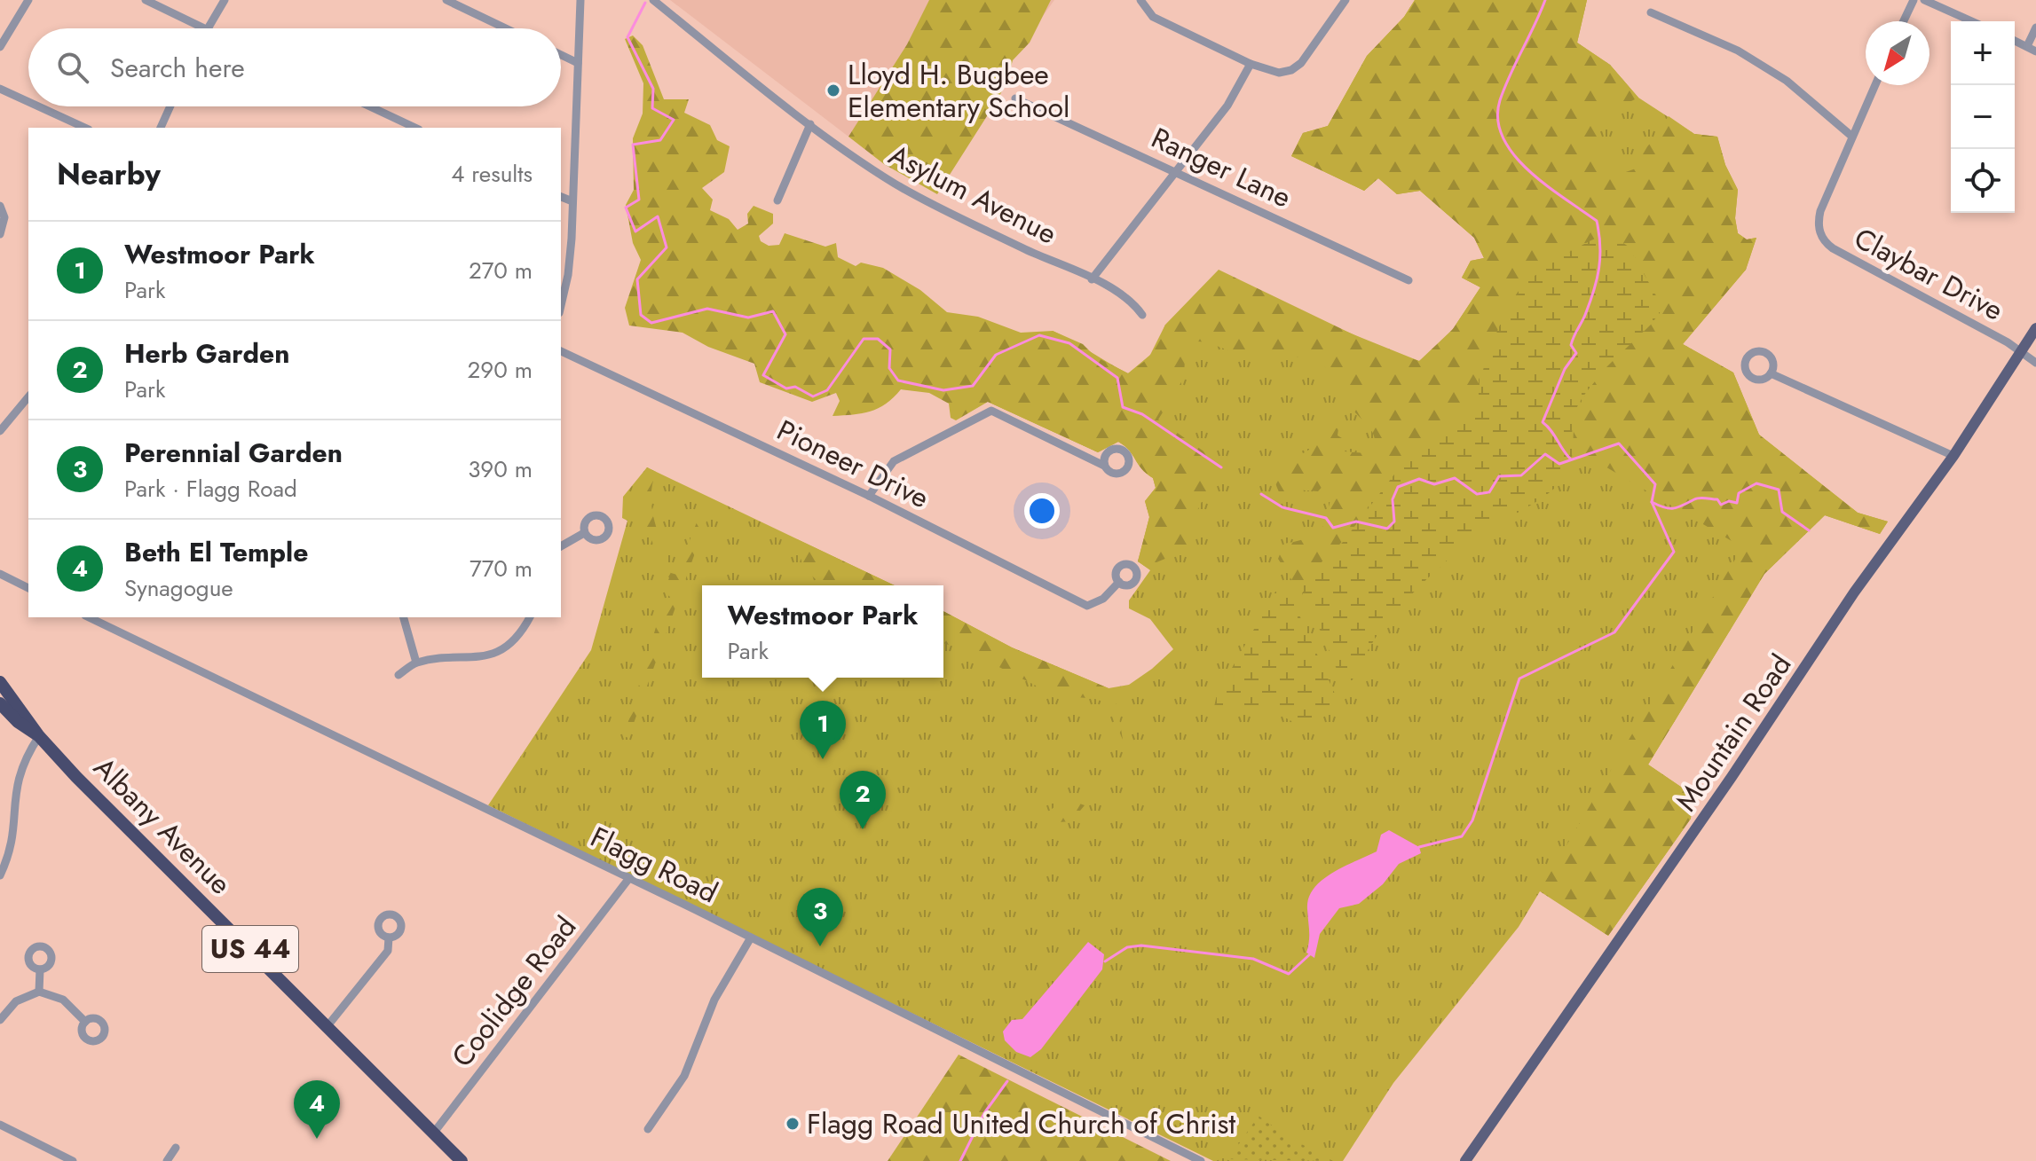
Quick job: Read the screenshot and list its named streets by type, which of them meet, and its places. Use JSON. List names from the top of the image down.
{
  "streets": {
    "highway": ["Albany Avenue", "US 44"],
    "main road": ["Mountain Road"],
    "street": [
      "Ranger Lane",
      "Asylum Avenue",
      "Claybar Drive",
      "Pioneer Drive",
      "Flagg Road",
      "Coolidge Road"
    ]
  },
  "crossings": [
    ["Claybar Drive", "Mountain Road"],
    ["Albany Avenue", "Coolidge Road"],
    ["Flagg Road", "Coolidge Road"]
  ],
  "places": ["Lloyd H. Bugbee Elementary School", "Flagg Road United Church of Christ"],
  "north": "bottom left",
  "page": {
    "map_buttons": ["+", "−"],
    "search": "Search here",
    "heading": ["Nearby", "4 results"],
    "list": [
      {
        "mark": "1",
        "name": "Westmoor Park",
        "note": "Park",
        "value": "270 m"
      },
      {
        "mark": "2",
        "name": "Herb Garden",
        "note": "Park",
        "value": "290 m"
      },
      {
        "mark": "3",
        "name": "Perennial Garden",
        "note": "Park · Flagg Road",
        "value": "390 m"
      },
      {
        "mark": "4",
        "name": "Beth El Temple",
        "note": "Synagogue",
        "value": "770 m"
      }
    ],
    "popup": ["Westmoor Park", "Park"],
    "pins": [
      "1",
      "2",
      "3",
      "4"
    ]
  }
}
